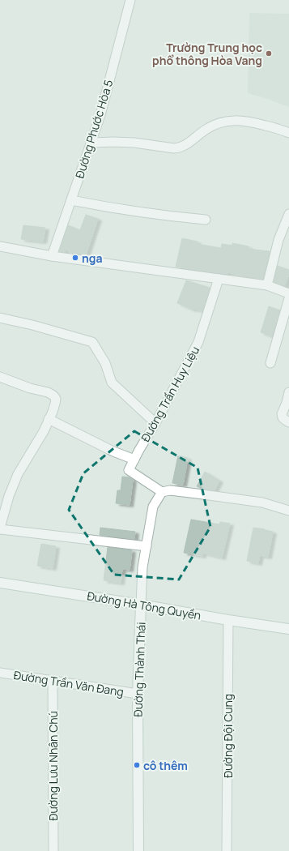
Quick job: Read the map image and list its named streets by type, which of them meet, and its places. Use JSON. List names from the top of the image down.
{
  "streets": {
    "street": [
      "Đường Phước Hòa 5",
      "Đường Trần Huy Liệu",
      "Đường Hà Tông Quyền",
      "Đường Thành Thái",
      "Đường Trần Văn Đang",
      "Đường Đội Cung",
      "Đường Lưu Nhân Chú"
    ]
  },
  "crossings": [
    ["Đường Trần Huy Liệu", "Đường Thành Thái"],
    ["Đường Hà Tông Quyền", "Đường Thành Thái"],
    ["Đường Hà Tông Quyền", "Đường Đội Cung"],
    ["Đường Thành Thái", "Đường Trần Văn Đang"],
    ["Đường Trần Văn Đang", "Đường Lưu Nhân Chú"]
  ],
  "places": ["Trường Trung học phổ thông Hòa Vang", "nga", "cô thêm"]
}
